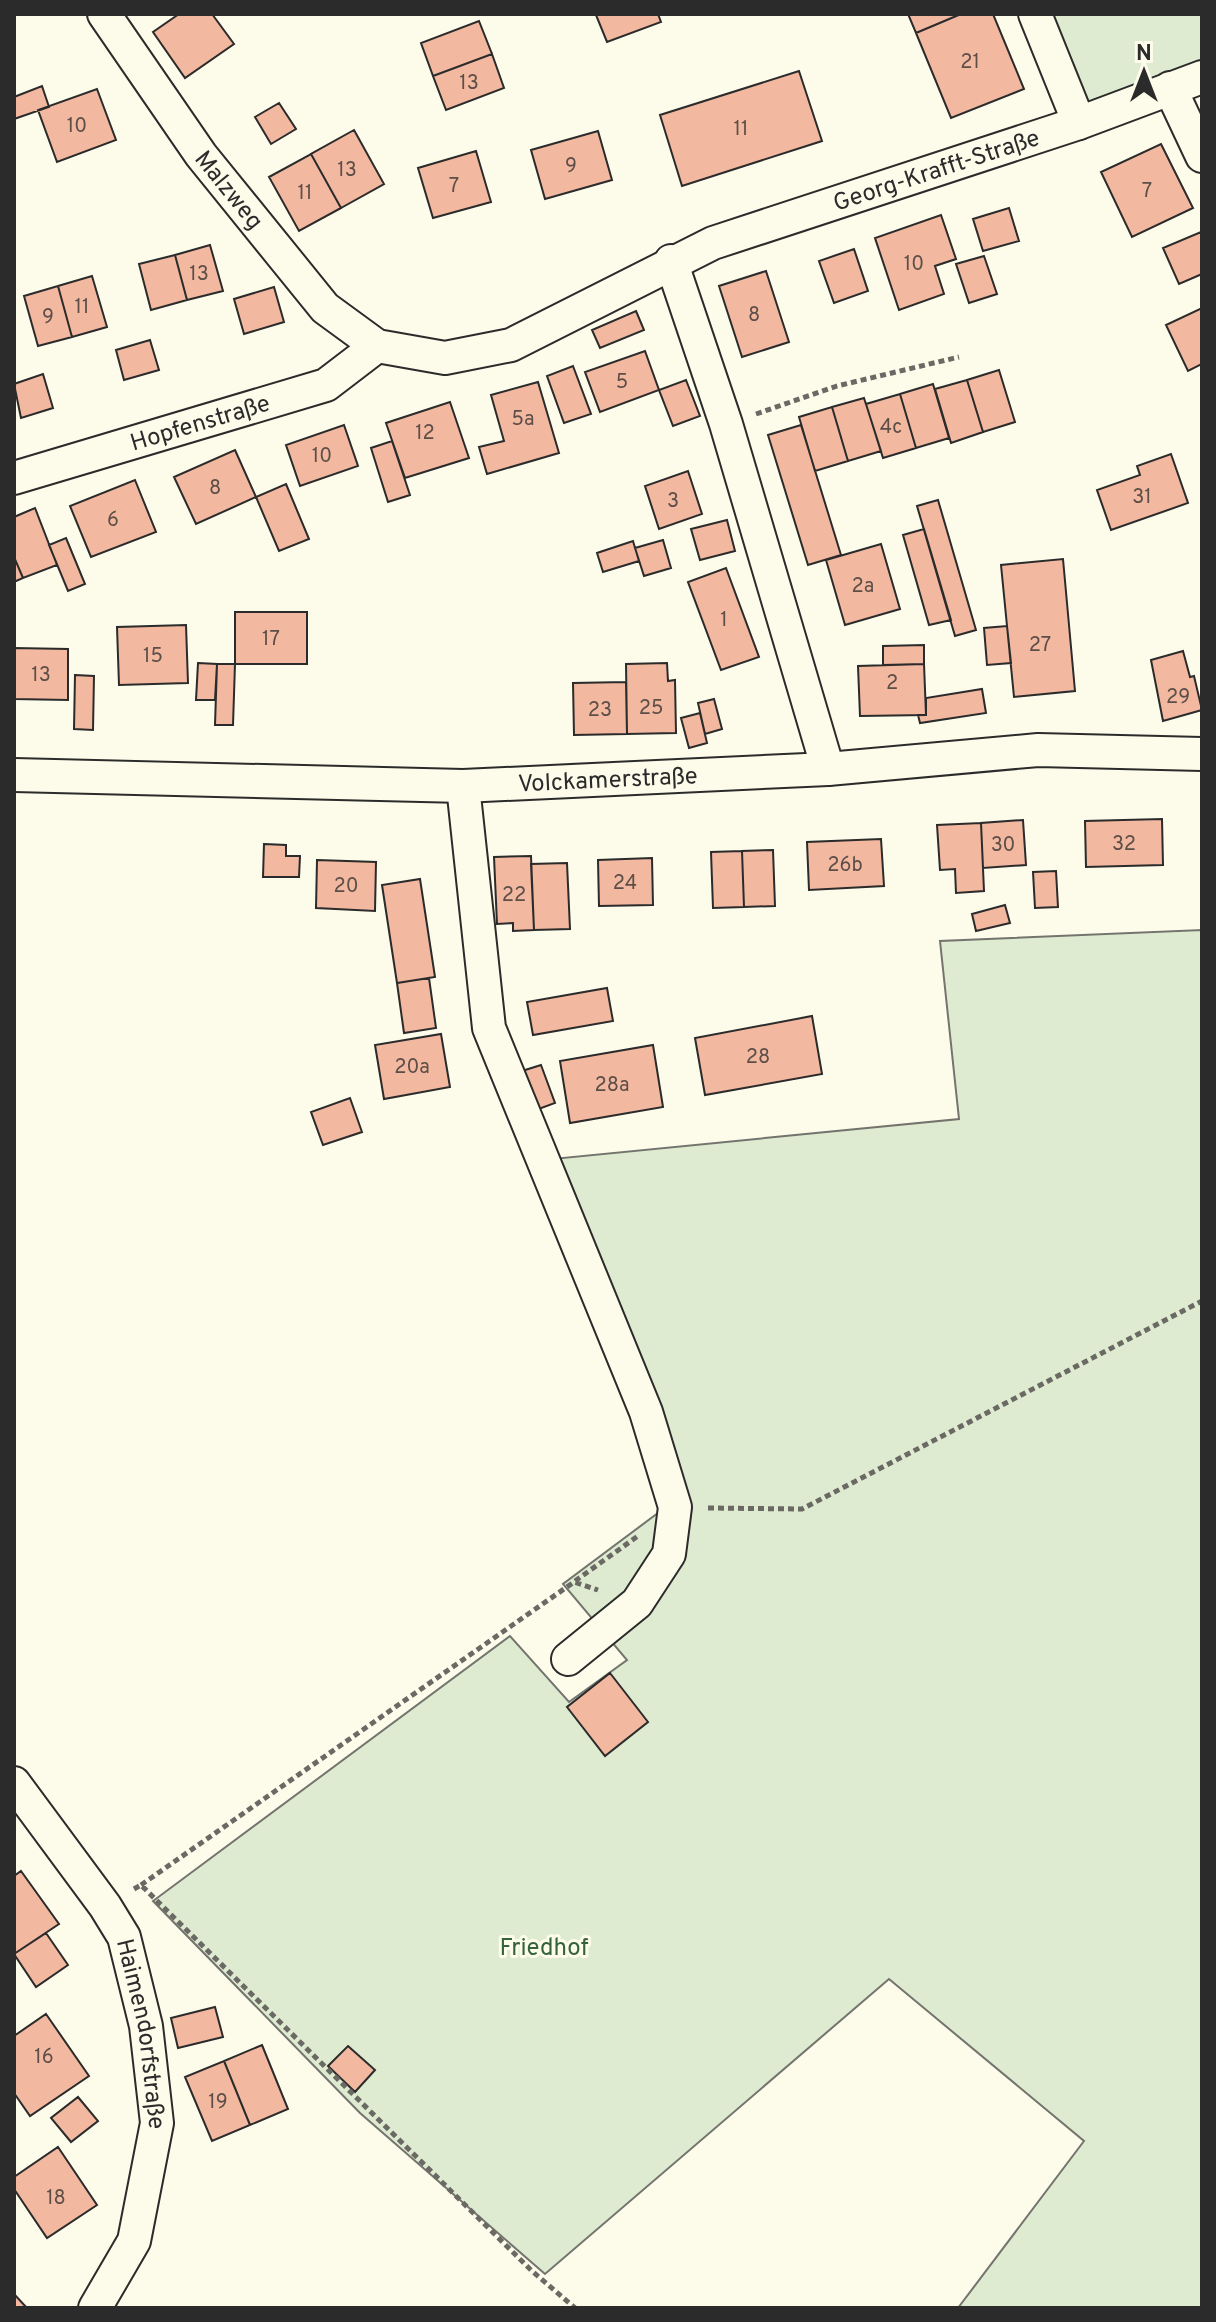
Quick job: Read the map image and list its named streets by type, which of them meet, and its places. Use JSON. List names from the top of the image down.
{
  "streets": {
    "street": [
      "Georg-Krafft-Straße",
      "Malzweg",
      "Hopfenstraße",
      "Volckamerstraße",
      "Haimendorfstraße"
    ]
  },
  "crossings": [
    ["Georg-Krafft-Straße", "Malzweg"],
    ["Georg-Krafft-Straße", "Hopfenstraße"],
    ["Malzweg", "Hopfenstraße"]
  ],
  "parks": ["Friedhof"],
  "house_numbers": [
    "21",
    "13",
    "10",
    "11",
    "9",
    "13",
    "7",
    "7",
    "11",
    "10",
    "13",
    "11",
    "8",
    "9",
    "5",
    "5a",
    "4c",
    "12",
    "10",
    "8",
    "31",
    "3",
    "6",
    "2a",
    "1",
    "17",
    "27",
    "15",
    "13",
    "2",
    "29",
    "25",
    "23",
    "32",
    "30",
    "26b",
    "24",
    "20",
    "22",
    "28",
    "20a",
    "28a",
    "16",
    "19",
    "18"
  ],
  "north": "top"
}
